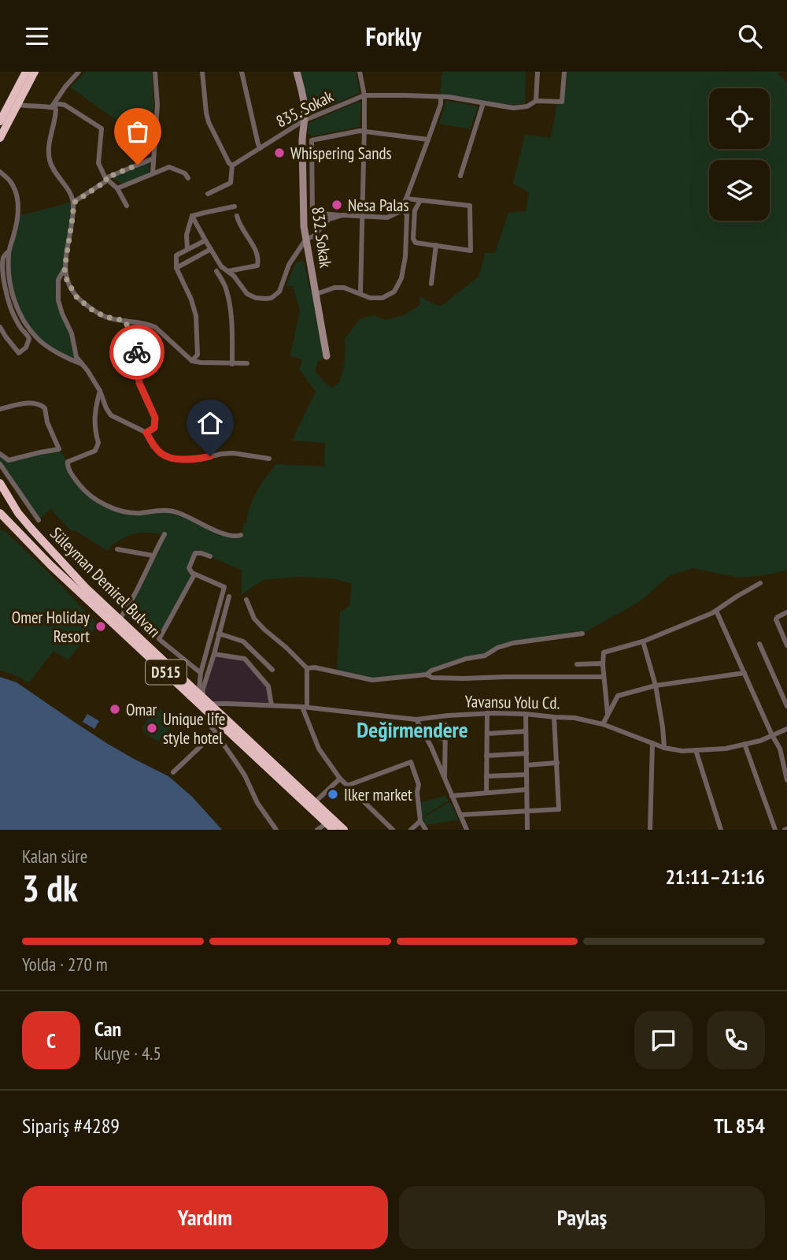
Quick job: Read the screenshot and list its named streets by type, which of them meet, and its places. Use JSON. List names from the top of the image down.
{
  "streets": {
    "highway": ["Süleyman Demirel Bulvarı", "D515"],
    "street": ["835. Sokak", "832. Sokak", "Yavansu Yolu Cd."]
  },
  "crossings": [
    ["835. Sokak", "832. Sokak"],
    ["Süleyman Demirel Bulvarı", "Yavansu Yolu Cd."]
  ],
  "districts": ["Değirmendere"],
  "places": [
    "Whispering Sands",
    "Nesa Palas",
    "Omer Holiday Resort",
    "Omar",
    "Unique life style hotel",
    "Ilker market"
  ],
  "page": {
    "header": "Forkly",
    "heading": ["3 dk", "Kalan süre", "21:11–21:16"],
    "panel": [
      "Can",
      "Kurye · 4.5",
      "Sipariş #4289",
      "TL 854"
    ],
    "bar": "Yolda · 270 m",
    "round": "C",
    "buttons": ["Yardım", "Paylaş"]
  }
}
